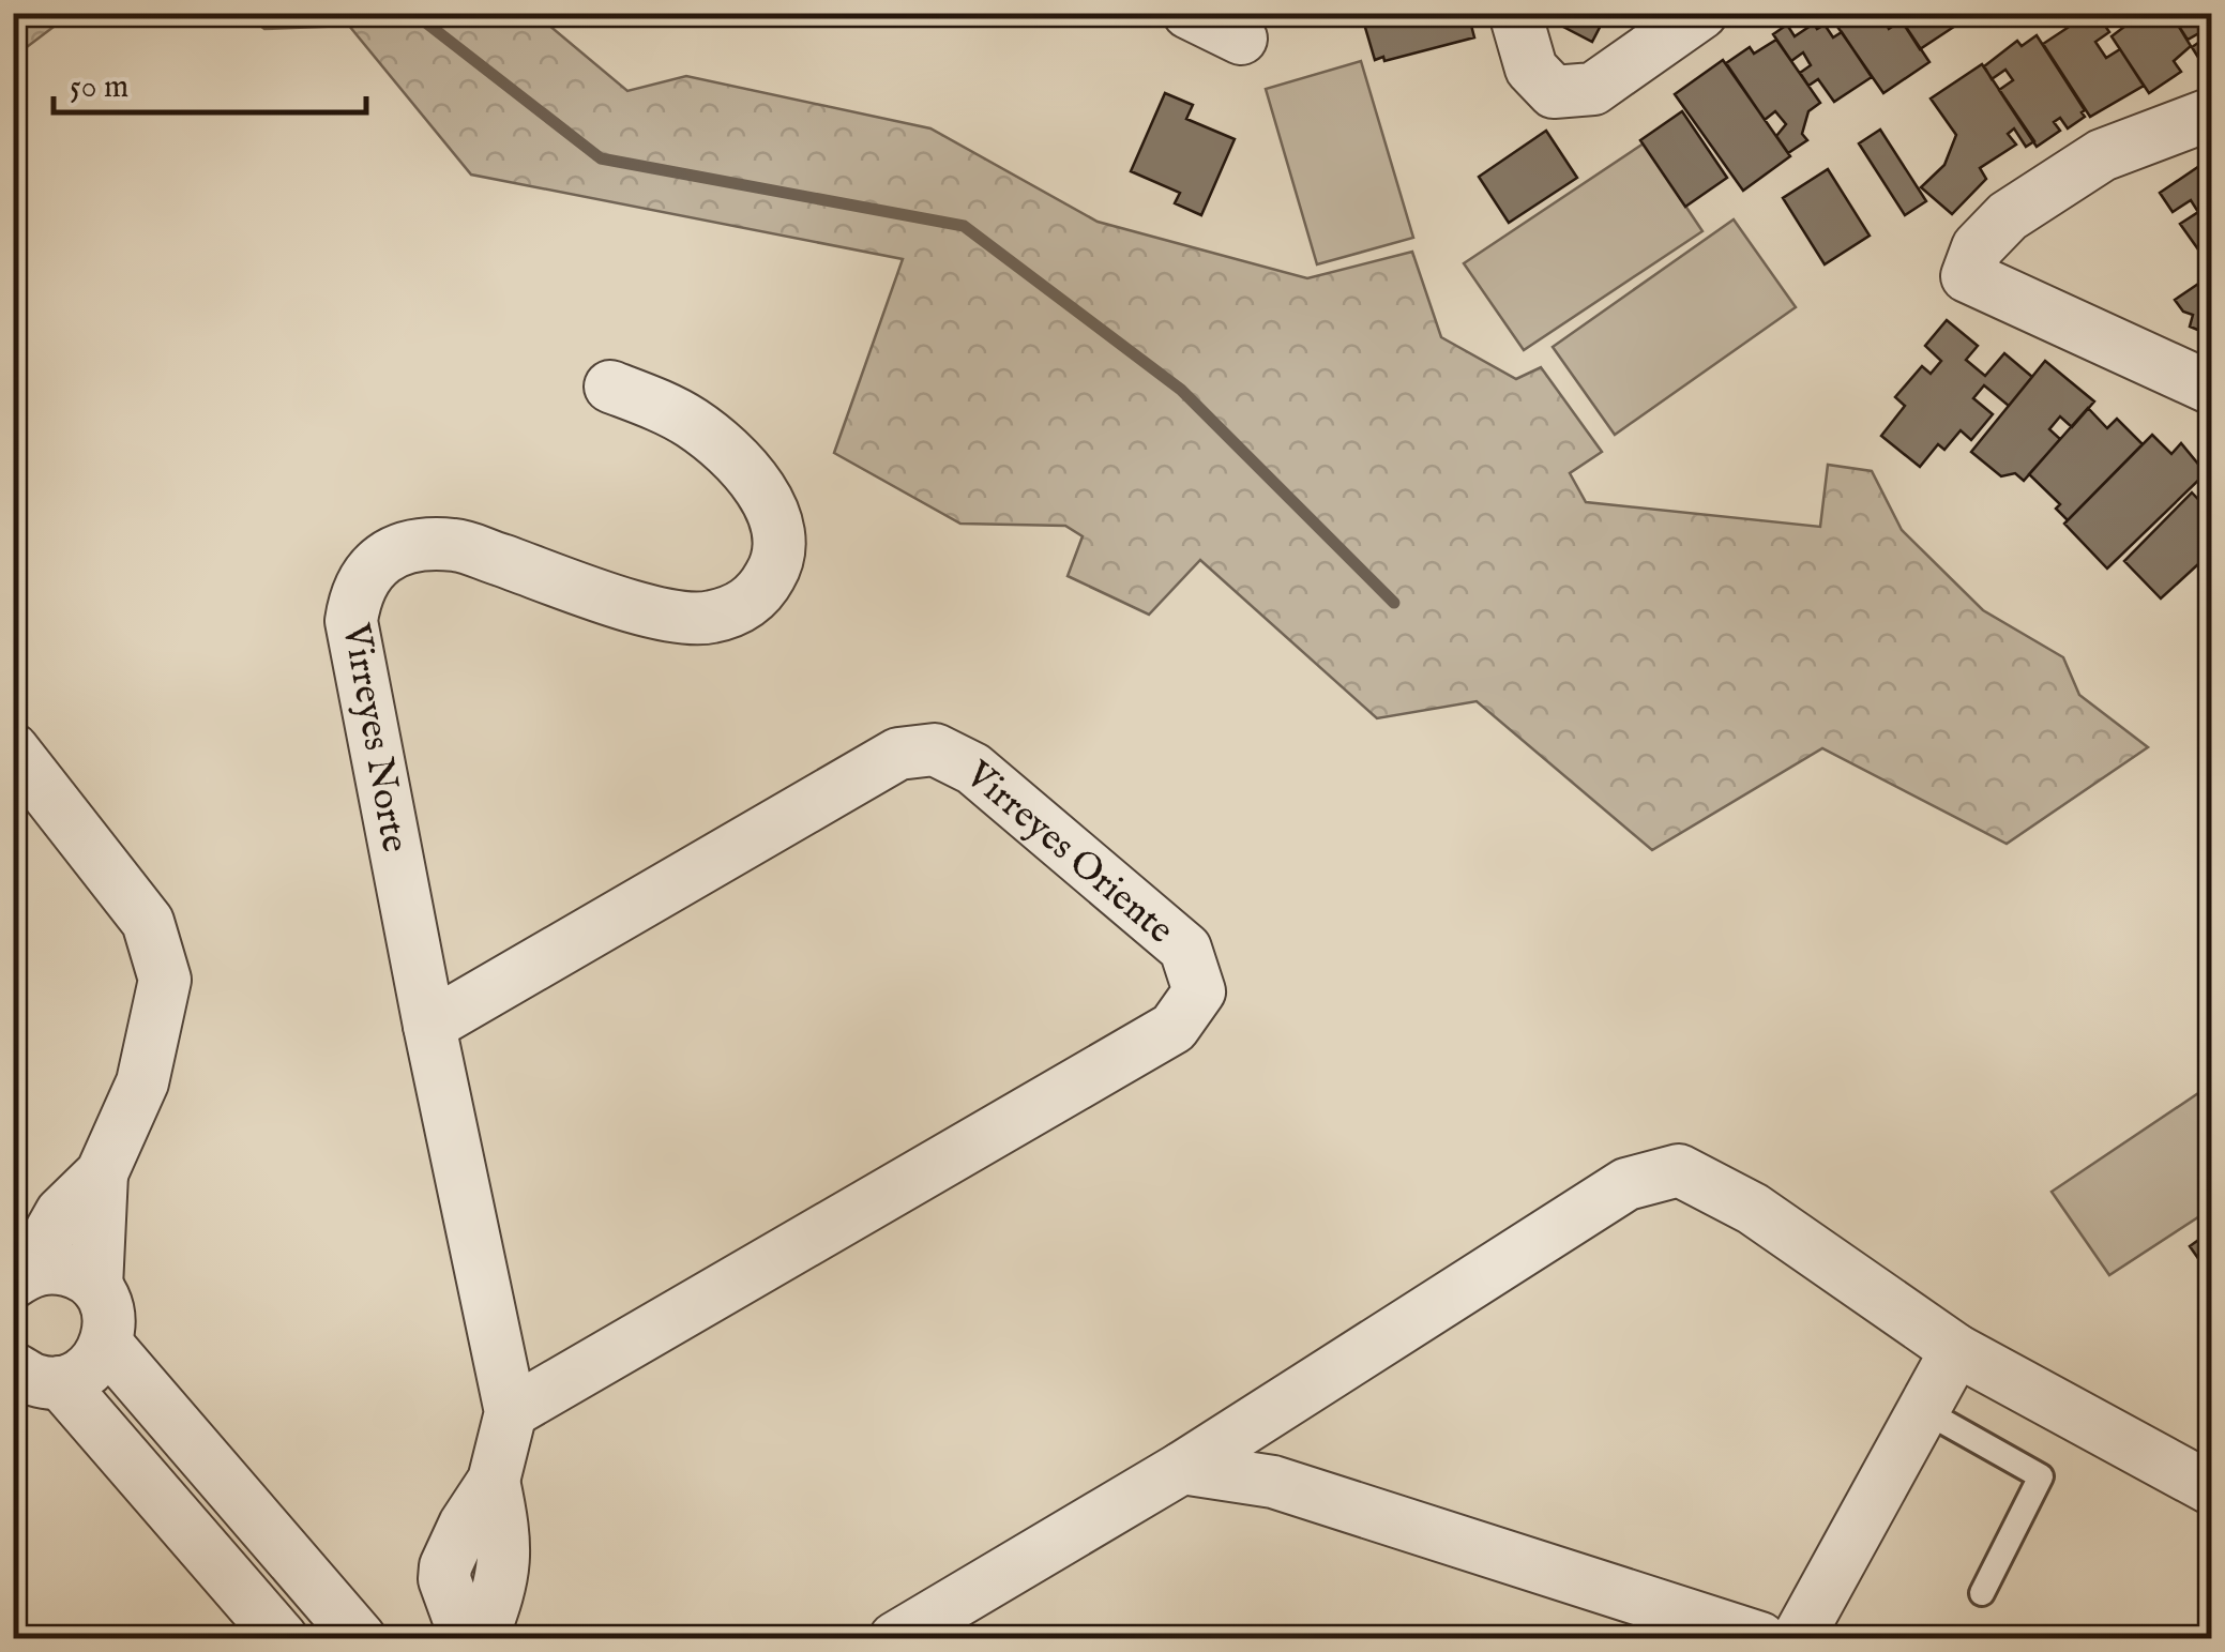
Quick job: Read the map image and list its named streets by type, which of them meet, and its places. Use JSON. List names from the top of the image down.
{
  "streets": {
    "street": ["Virreyes Norte", "Virreyes Oriente"]
  },
  "crossings": [
    ["Virreyes Norte", "Virreyes Oriente"]
  ],
  "scale_bar": "50 m"
}
